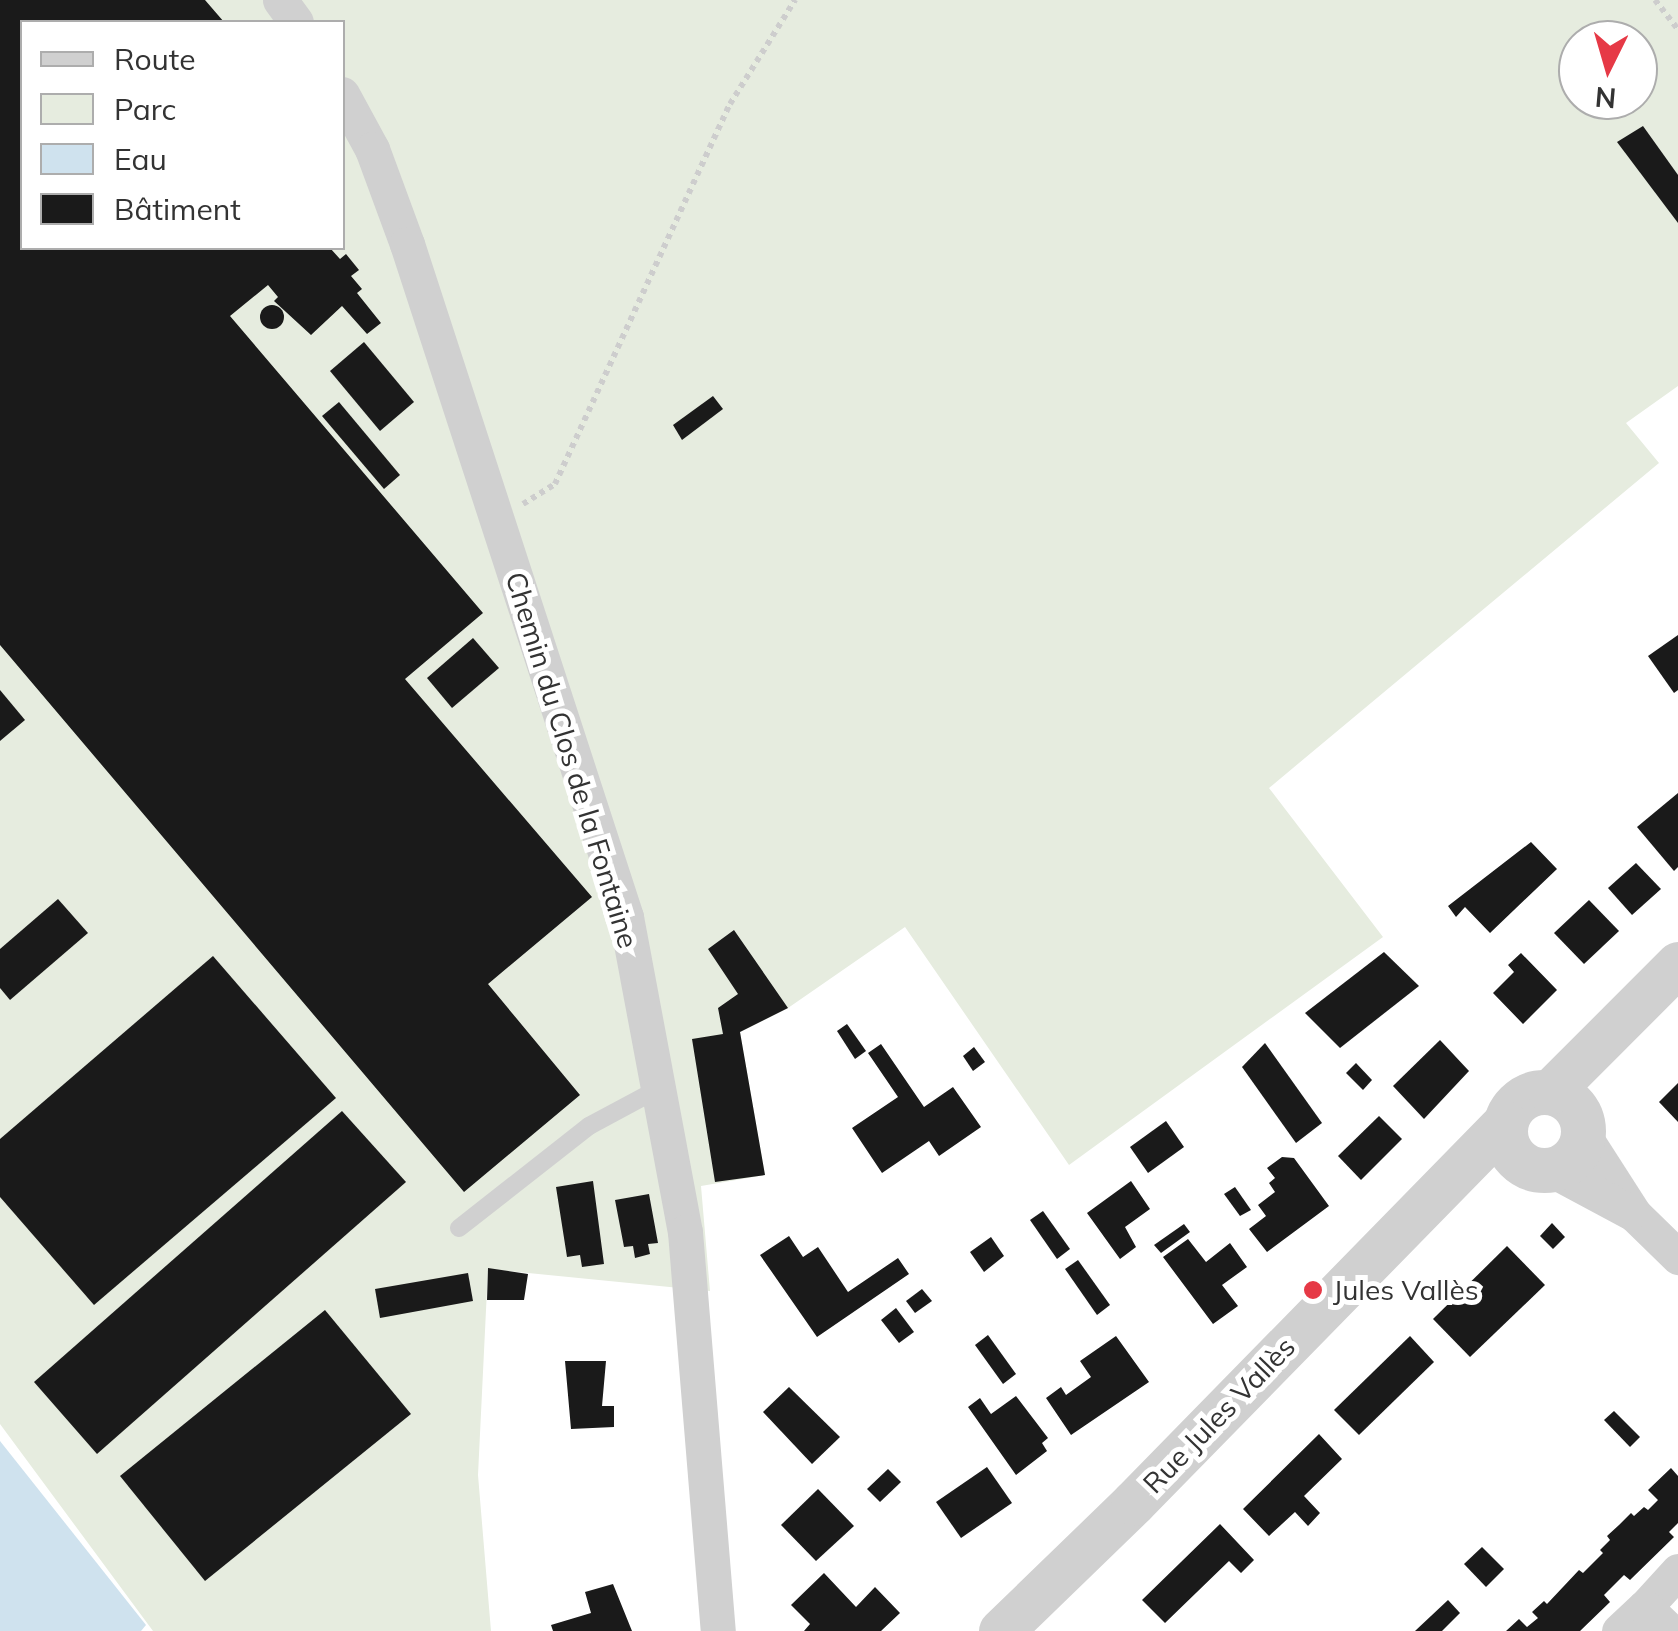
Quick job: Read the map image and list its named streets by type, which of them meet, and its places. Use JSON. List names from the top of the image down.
{
  "streets": {
    "street": ["Chemin du Clos de la Fontaine", "Rue Jules Vallès"]
  },
  "places": ["Jules Vallès"],
  "legend": [
    "Route",
    "Parc",
    "Eau",
    "Bâtiment"
  ],
  "north": "bottom"
}
